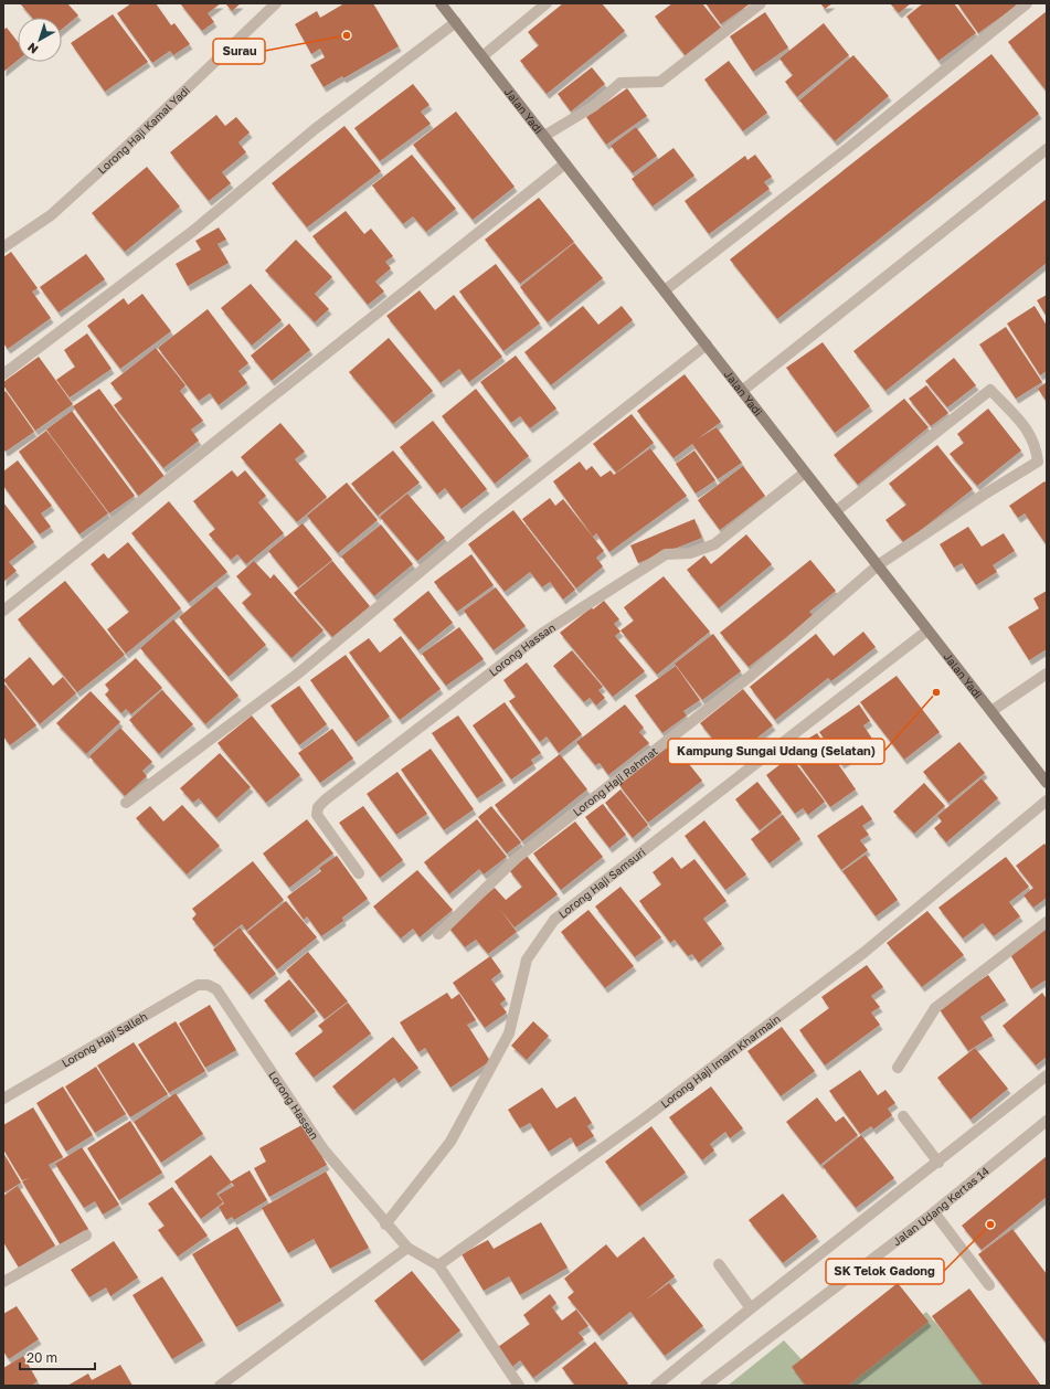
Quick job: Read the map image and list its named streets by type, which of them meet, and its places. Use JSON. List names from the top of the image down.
{
  "streets": {
    "street": [
      "Jalan Yadi",
      "Lorong Haji Kamal Yadi",
      "Lorong Hassan",
      "Lorong Haji Rahmat",
      "Lorong Haji Samsuri",
      "Lorong Haji Salleh",
      "Lorong Haji Imam Kharmain",
      "Jalan Udang Kertas 14"
    ]
  },
  "crossings": [
    ["Jalan Yadi", "Lorong Hassan"],
    ["Jalan Yadi", "Lorong Haji Rahmat"],
    ["Jalan Yadi", "Lorong Haji Samsuri"],
    ["Lorong Hassan", "Lorong Haji Samsuri"],
    ["Lorong Hassan", "Lorong Haji Salleh"]
  ],
  "places": ["Surau", "Kampung Sungai Udang (Selatan)", "SK Telok Gadong"],
  "scale_bar": "20 m",
  "north": "bottom left"
}
